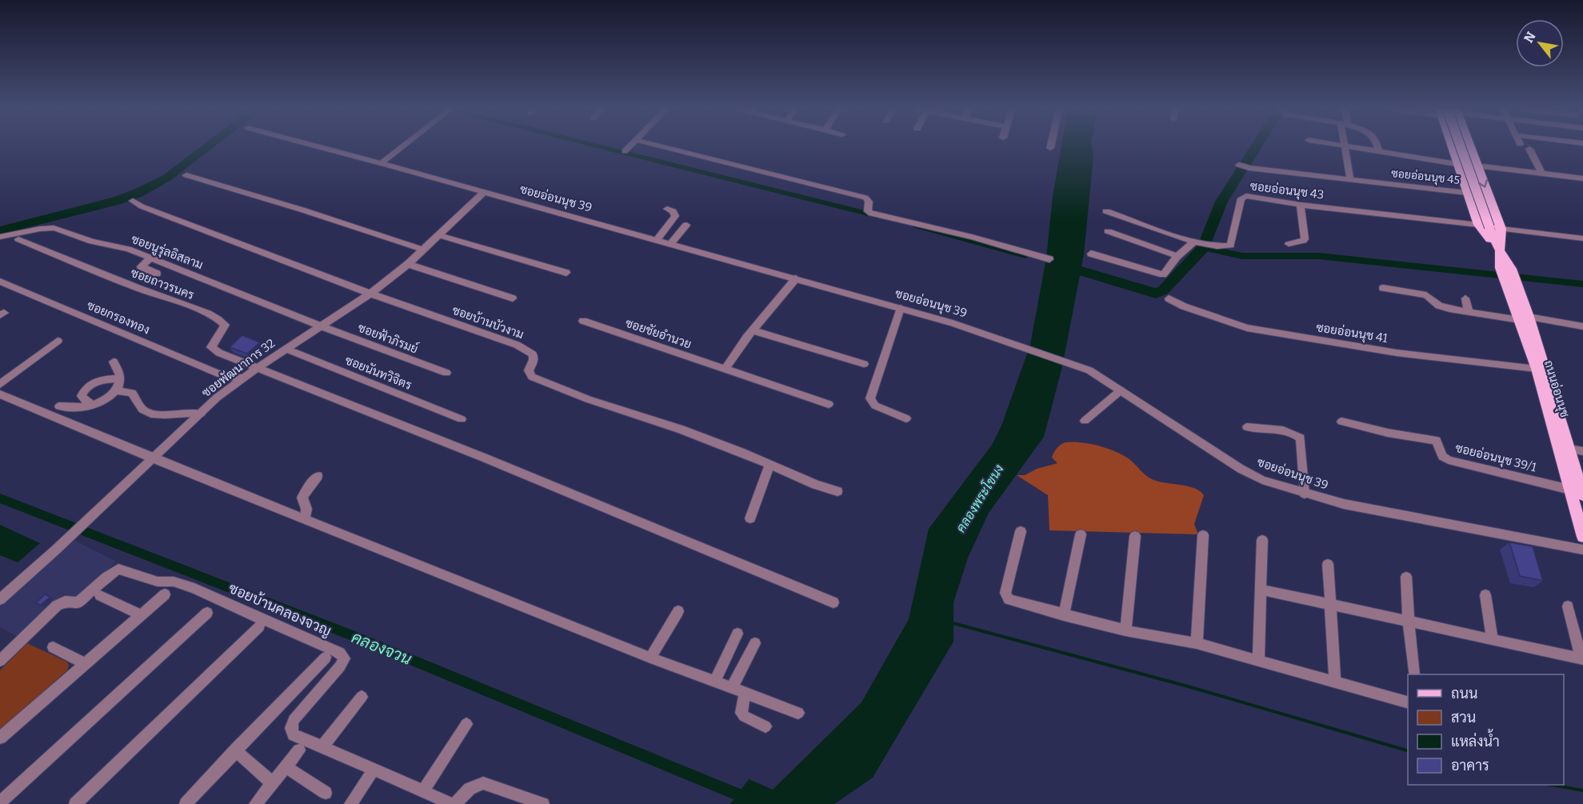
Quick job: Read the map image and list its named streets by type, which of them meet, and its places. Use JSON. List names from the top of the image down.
{
  "streets": {
    "main road": ["ถนนอ่อนนุช"],
    "street": [
      "ซอยอ่อนนุช 45",
      "ซอยอ่อนนุช 43",
      "ซอยอ่อนนุช 39",
      "ซอยนูรุ่ลอิสลาม",
      "ซอยถาวรนคร",
      "ซอยกรองทอง",
      "ซอยบ้านบัวงาม",
      "ซอยอ่อนนุช 41",
      "ซอยชัยอำนวย",
      "ซอยฟ้าภิรมย์",
      "ซอยพัฒนาการ 32",
      "ซอยนันทวิจิตร",
      "ซอยอ่อนนุช 39/1",
      "ซอยบ้านคลองจวญ"
    ]
  },
  "crossings": [
    ["ซอยอ่อนนุช 45", "ถนนอ่อนนุช"],
    ["ซอยอ่อนนุช 43", "ถนนอ่อนนุช"],
    ["ซอยอ่อนนุช 39", "ซอยพัฒนาการ 32"],
    ["ซอยนูรุ่ลอิสลาม", "ซอยฟ้าภิรมย์"],
    ["ซอยนูรุ่ลอิสลาม", "ซอยพัฒนาการ 32"],
    ["ซอยถาวรนคร", "ซอยพัฒนาการ 32"],
    ["ซอยกรองทอง", "ซอยพัฒนาการ 32"],
    ["ซอยบ้านบัวงาม", "ซอยพัฒนาการ 32"],
    ["ซอยอ่อนนุช 41", "ถนนอ่อนนุช"],
    ["ซอยฟ้าภิรมย์", "ซอยพัฒนาการ 32"],
    ["ซอยพัฒนาการ 32", "ซอยนันทวิจิตร"],
    ["ถนนอ่อนนุช", "ซอยอ่อนนุช 39/1"]
  ],
  "water": ["คลองพระโขนง", "คลองจวน"],
  "legend": [
    "ถนน",
    "สวน",
    "แหล่งน้ำ",
    "อาคาร"
  ],
  "north": "top left"
}
